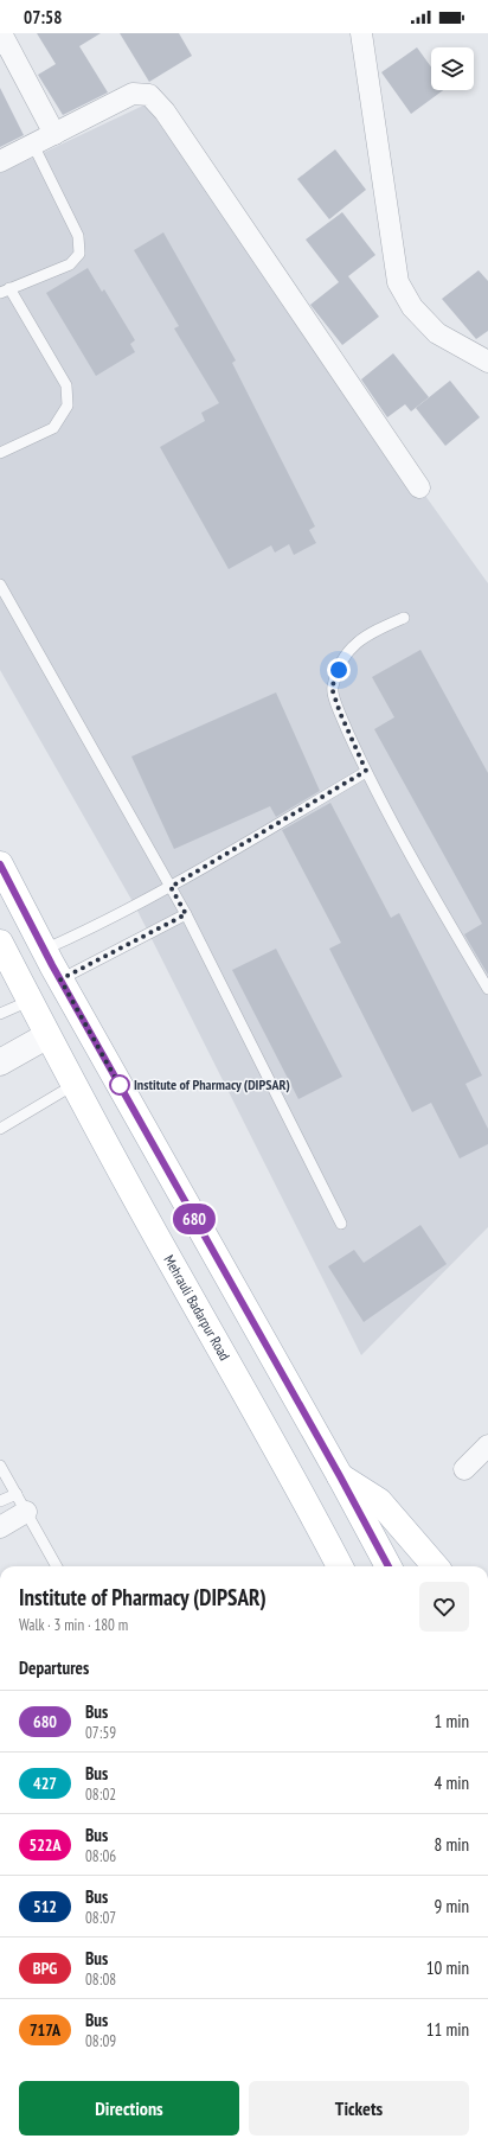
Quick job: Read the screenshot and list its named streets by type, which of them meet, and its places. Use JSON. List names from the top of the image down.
{
  "streets": {
    "main road": ["Mehrauli Badarpur Road"]
  },
  "places": ["Institute of Pharmacy (DIPSAR)"],
  "lines": ["bus line 680"],
  "page": {
    "status": "07:58",
    "on_map": "680",
    "heading": [
      ["Institute of Pharmacy (DIPSAR)", "Walk · 3 min · 180 m"],
      "Departures"
    ],
    "list": [
      {
        "mark": "680",
        "name": "Bus",
        "note": "07:59",
        "value": "1 min"
      },
      {
        "mark": "427",
        "name": "Bus",
        "note": "08:02",
        "value": "4 min"
      },
      {
        "mark": "522A",
        "name": "Bus",
        "note": "08:06",
        "value": "8 min"
      },
      {
        "mark": "512",
        "name": "Bus",
        "note": "08:07",
        "value": "9 min"
      },
      {
        "mark": "BPG",
        "name": "Bus",
        "note": "08:08",
        "value": "10 min"
      },
      {
        "mark": "717A",
        "name": "Bus",
        "note": "08:09",
        "value": "11 min"
      }
    ],
    "buttons": ["Directions", "Tickets"]
  }
}
